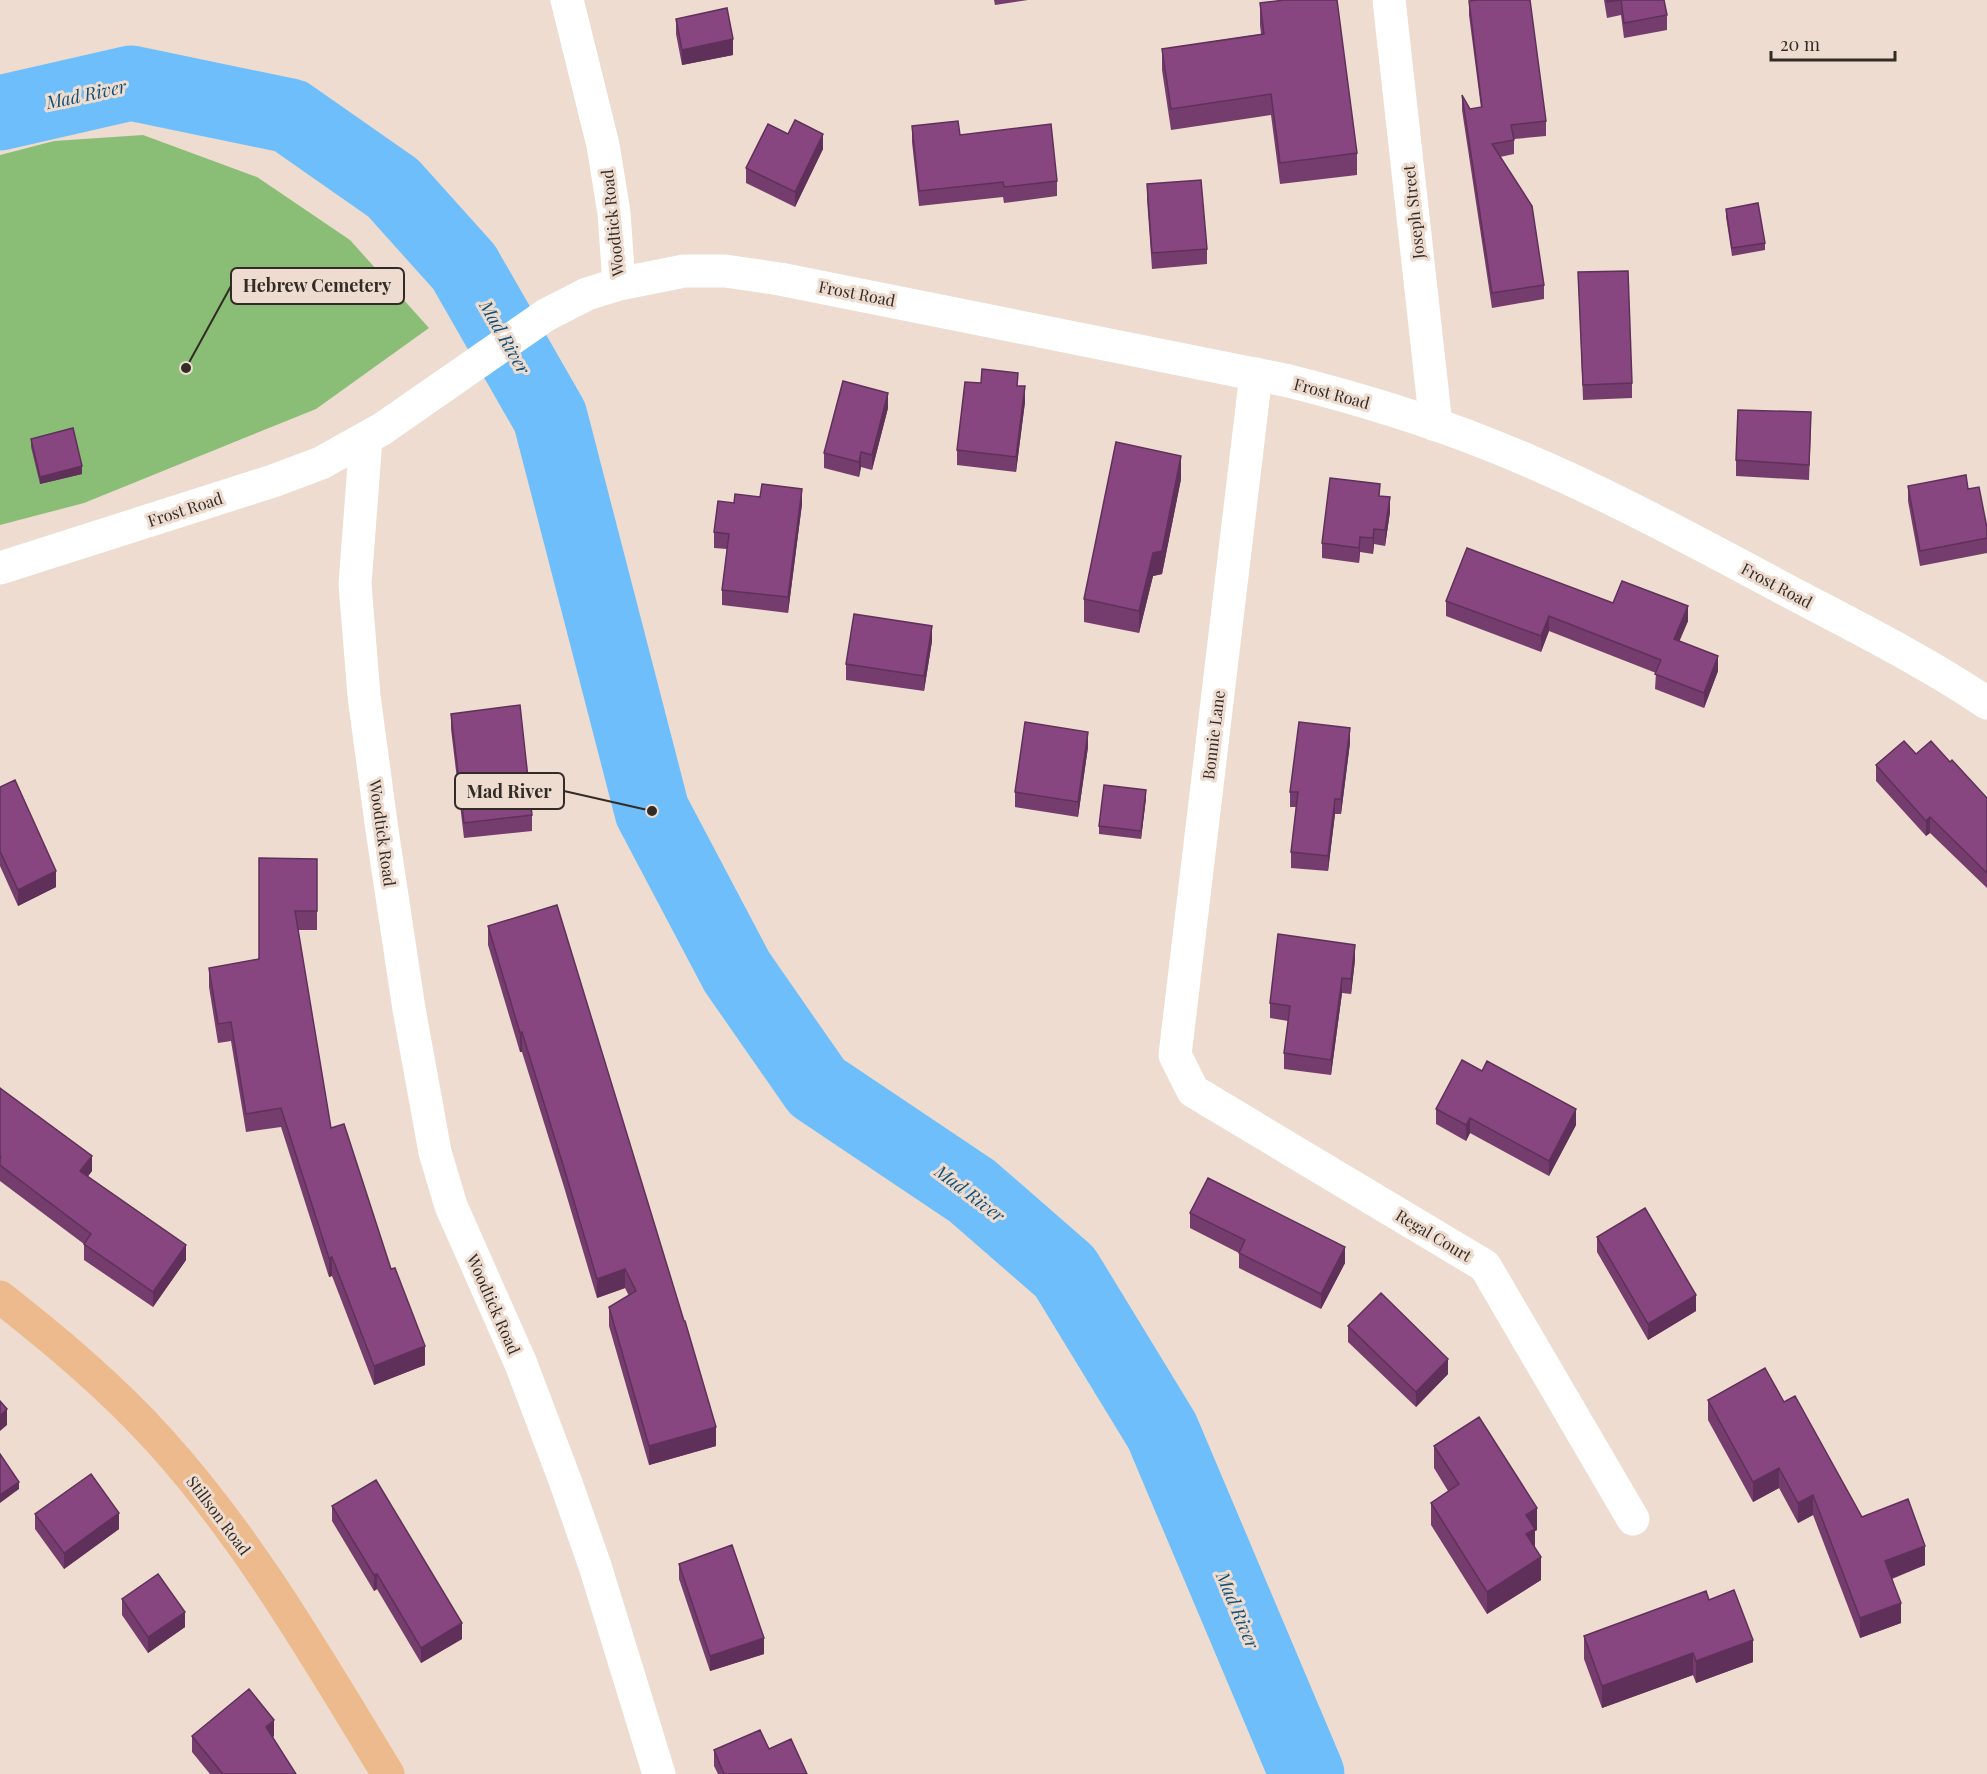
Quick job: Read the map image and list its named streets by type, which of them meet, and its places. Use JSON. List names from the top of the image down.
{
  "streets": {
    "main road": [
      "Joseph Street",
      "Woodtick Road",
      "Frost Road",
      "Bonnie Lane",
      "Regal Court",
      "Stillson Road"
    ]
  },
  "crossings": [
    ["Joseph Street", "Frost Road"],
    ["Woodtick Road", "Frost Road"],
    ["Frost Road", "Bonnie Lane"],
    ["Bonnie Lane", "Regal Court"]
  ],
  "water": ["Mad River"],
  "places": ["Hebrew Cemetery", "Mad River"],
  "scale_bar": "20 m"
}
